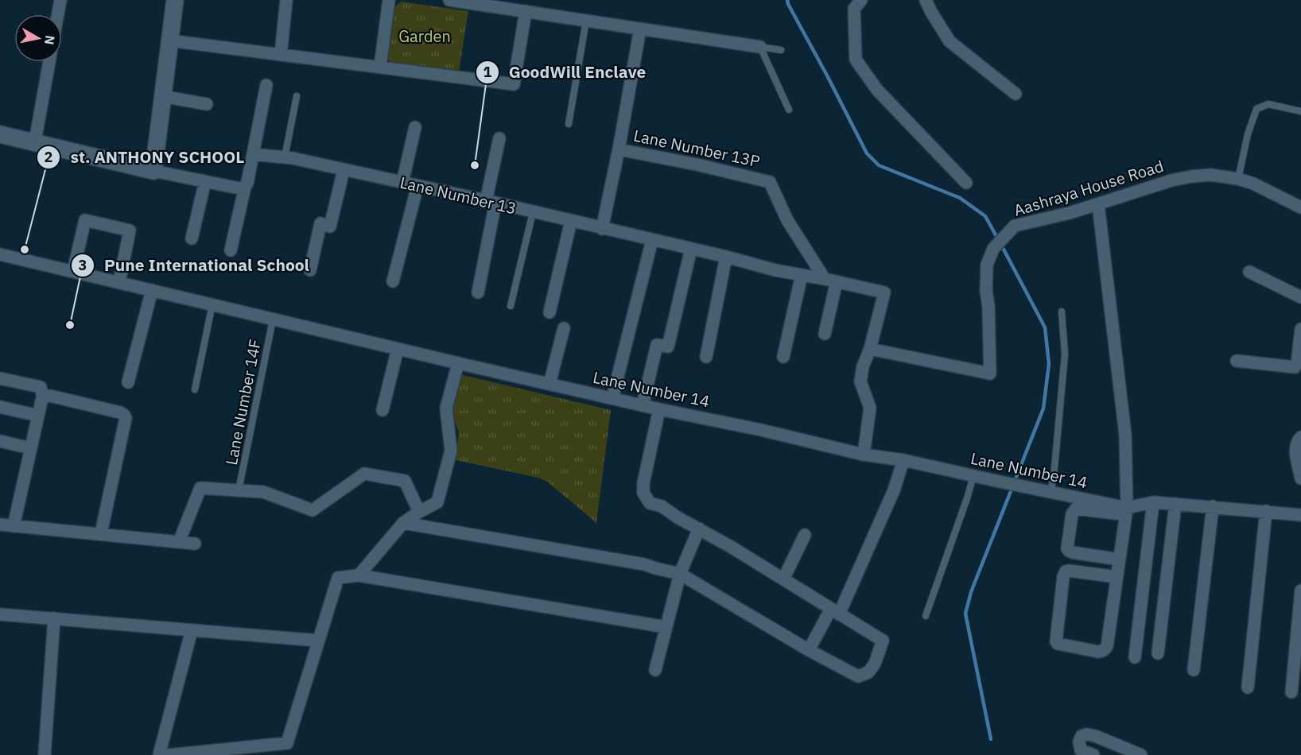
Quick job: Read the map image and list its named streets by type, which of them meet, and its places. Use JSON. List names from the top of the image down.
{
  "streets": {
    "street": [
      "Lane Number 13P",
      "Aashraya House Road",
      "Lane Number 13",
      "Lane Number 14"
    ],
    "lane": ["Lane Number 14F"]
  },
  "crossings": [
    ["Lane Number 13P", "Lane Number 13"],
    ["Aashraya House Road", "Lane Number 13"],
    ["Lane Number 14", "Lane Number 14F"]
  ],
  "parks": ["Garden"],
  "places": ["GoodWill Enclave", "st. ANTHONY SCHOOL", "Pune International School"],
  "north": "right"
}
